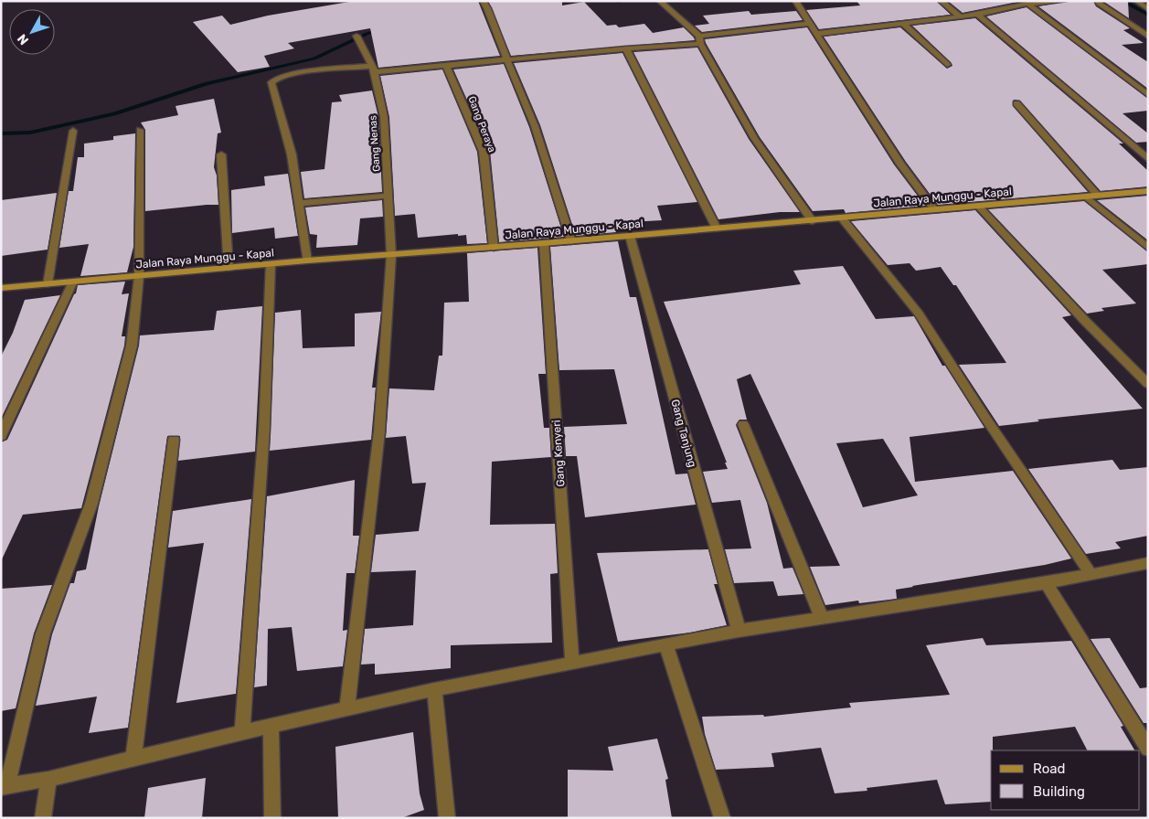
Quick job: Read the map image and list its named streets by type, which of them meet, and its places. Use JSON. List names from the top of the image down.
{
  "streets": {
    "street": [
      "Gang Peraya",
      "Gang Nenas",
      "Jalan Raya Munggu - Kapal",
      "Gang Tanjung",
      "Gang Kenyeri"
    ]
  },
  "crossings": [
    ["Gang Peraya", "Jalan Raya Munggu - Kapal"],
    ["Gang Nenas", "Jalan Raya Munggu - Kapal"],
    ["Jalan Raya Munggu - Kapal", "Gang Tanjung"],
    ["Jalan Raya Munggu - Kapal", "Gang Kenyeri"]
  ],
  "legend": ["Road", "Building"],
  "north": "bottom left"
}
